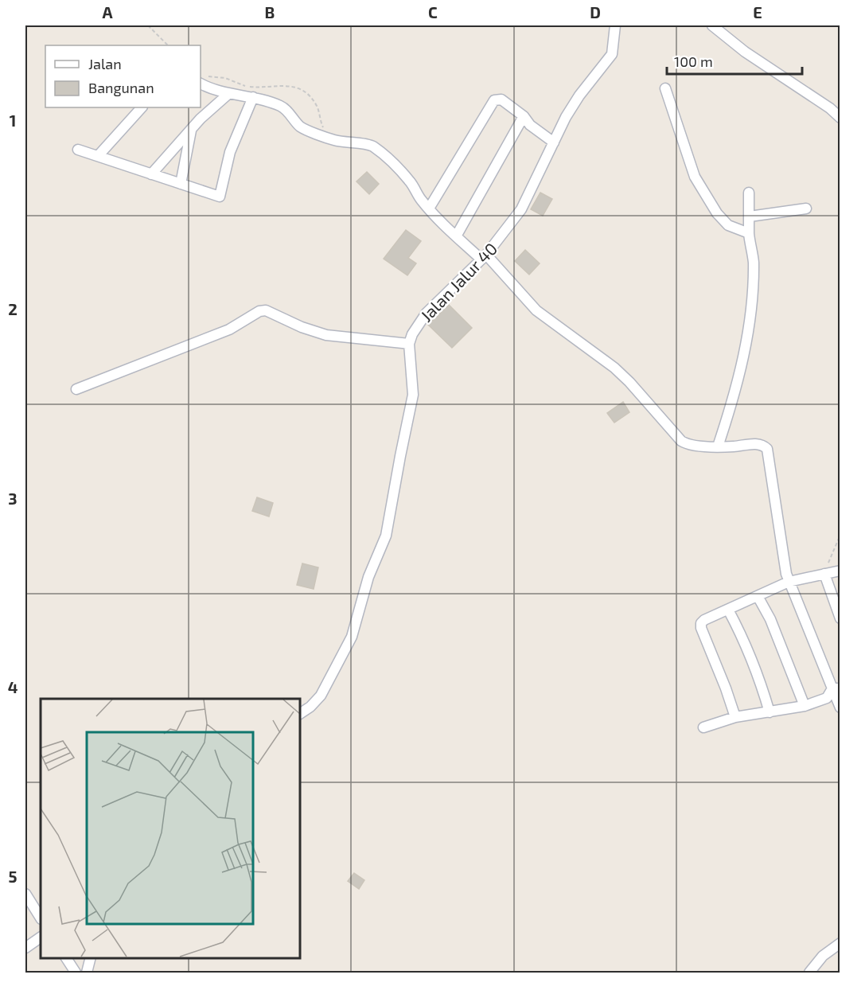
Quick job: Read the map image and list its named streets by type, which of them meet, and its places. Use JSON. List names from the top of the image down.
{
  "streets": {
    "street": ["Jalan Jalur 40"]
  },
  "legend": ["Jalan", "Bangunan"],
  "scale_bar": "100 m",
  "grid": {
    "columns": [
      "A",
      "B",
      "C",
      "D",
      "E"
    ],
    "rows": [
      "1",
      "2",
      "3",
      "4",
      "5"
    ]
  }
}
